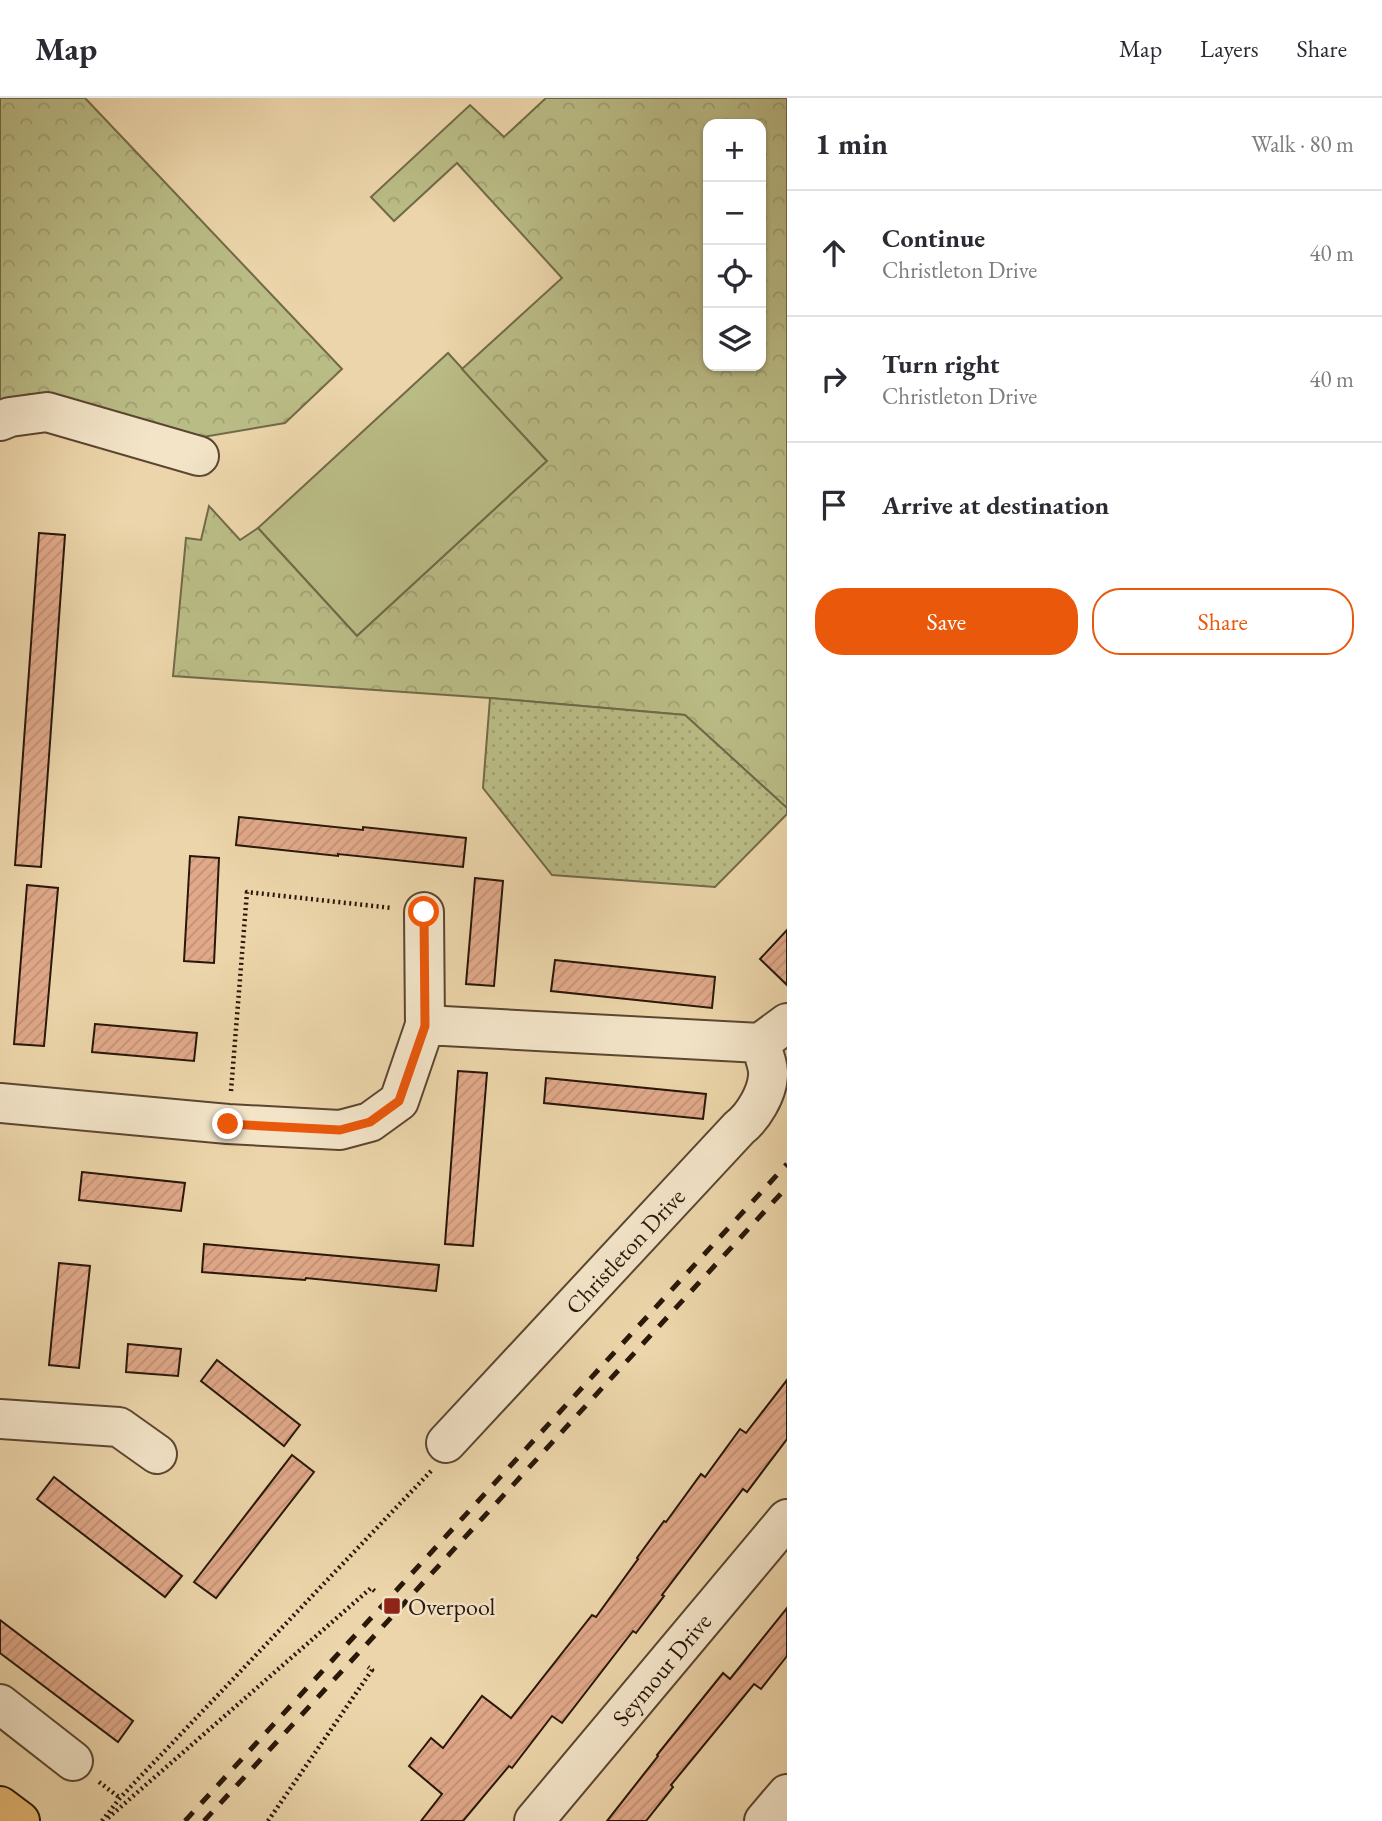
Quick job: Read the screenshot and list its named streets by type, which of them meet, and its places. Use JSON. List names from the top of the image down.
{
  "streets": {
    "street": ["Christleton Drive", "Seymour Drive"]
  },
  "places": {
    "transit": ["Overpool"]
  },
  "page": {
    "header": "Map",
    "nav": ["Map", "Layers", "Share"],
    "heading": ["1 min", "Walk · 80 m"],
    "map_buttons": ["+", "−"],
    "list": [
      ["Continue", "Christleton Drive", "40 m"],
      ["Turn right", "Christleton Drive", "40 m"],
      "Arrive at destination"
    ],
    "buttons": ["Save", "Share"]
  }
}
